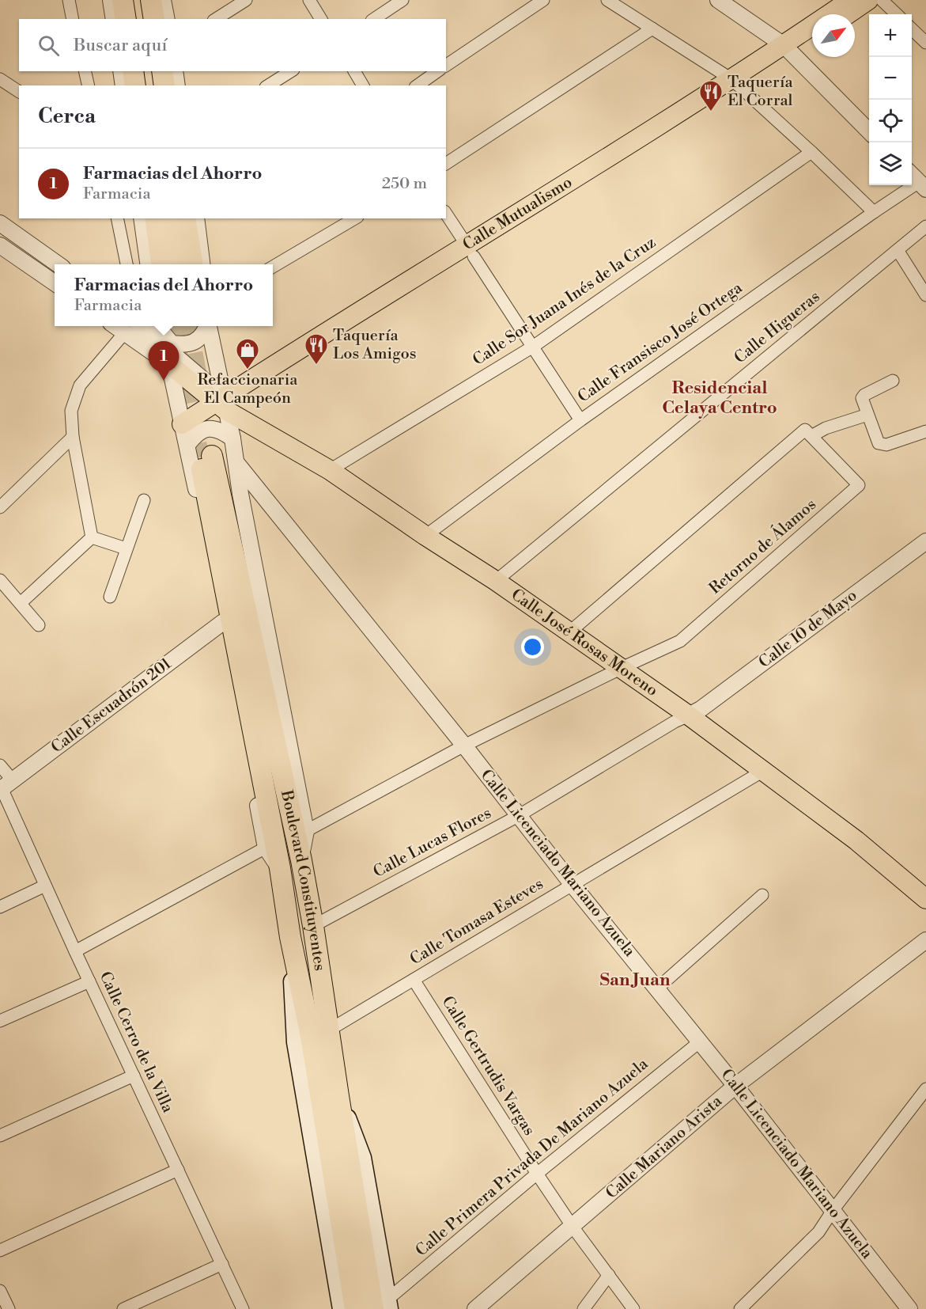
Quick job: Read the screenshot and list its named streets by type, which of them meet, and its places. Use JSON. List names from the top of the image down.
{
  "streets": {
    "highway": ["Boulevard Constituyentes"],
    "main road": ["Calle Mutualismo", "Calle José Rosas Moreno"],
    "street": [
      "Calle Sor Juana Inés de la Cruz",
      "Calle Higueras",
      "Calle Fransisco José Ortega",
      "Retorno de Álamos",
      "Calle 10 de Mayo",
      "Calle Escuadrón 201",
      "Calle Lucas Flores",
      "Calle Licenciado Mariano Azuela",
      "Calle Tomasa Esteves",
      "Calle Cerro de la Villa",
      "Calle Gertrudis Vargas",
      "Calle Mariano Arista",
      "Calle Primera Privada De Mariano Azuela"
    ]
  },
  "crossings": [
    ["Calle Mutualismo", "Calle José Rosas Moreno"],
    ["Calle Sor Juana Inés de la Cruz", "Calle José Rosas Moreno"],
    ["Calle Higueras", "Calle José Rosas Moreno"],
    ["Calle Fransisco José Ortega", "Calle José Rosas Moreno"],
    ["Retorno de Álamos", "Calle José Rosas Moreno"],
    ["Calle 10 de Mayo", "Calle José Rosas Moreno"],
    ["Calle 10 de Mayo", "Calle Lucas Flores"],
    ["Calle José Rosas Moreno", "Calle Lucas Flores"],
    ["Calle José Rosas Moreno", "Calle Tomasa Esteves"],
    ["Calle Escuadrón 201", "Calle Cerro de la Villa"],
    ["Calle Lucas Flores", "Calle Licenciado Mariano Azuela"],
    ["Calle Lucas Flores", "Boulevard Constituyentes"],
    ["Calle Licenciado Mariano Azuela", "Calle Tomasa Esteves"],
    ["Calle Licenciado Mariano Azuela", "Calle Mariano Arista"],
    ["Calle Licenciado Mariano Azuela", "Calle Primera Privada De Mariano Azuela"],
    ["Boulevard Constituyentes", "Calle Tomasa Esteves"],
    ["Boulevard Constituyentes", "Calle Primera Privada De Mariano Azuela"],
    ["Calle Tomasa Esteves", "Calle Gertrudis Vargas"],
    ["Calle Gertrudis Vargas", "Calle Mariano Arista"],
    ["Calle Gertrudis Vargas", "Calle Primera Privada De Mariano Azuela"]
  ],
  "districts": ["Residencial Celaya Centro", "San Juan"],
  "places": {
    "restaurant": ["Taquería El Corral", "Taquería Los Amigos"],
    "shop": ["Refaccionaria El Campeón"]
  },
  "north": "top right",
  "page": {
    "map_buttons": ["+", "−"],
    "search": "Buscar aquí",
    "heading": "Cerca",
    "list": [
      {
        "mark": "1",
        "name": "Farmacias del Ahorro",
        "note": "Farmacia",
        "value": "250 m"
      }
    ],
    "popup": ["Farmacias del Ahorro", "Farmacia"],
    "pins": "1"
  }
}
